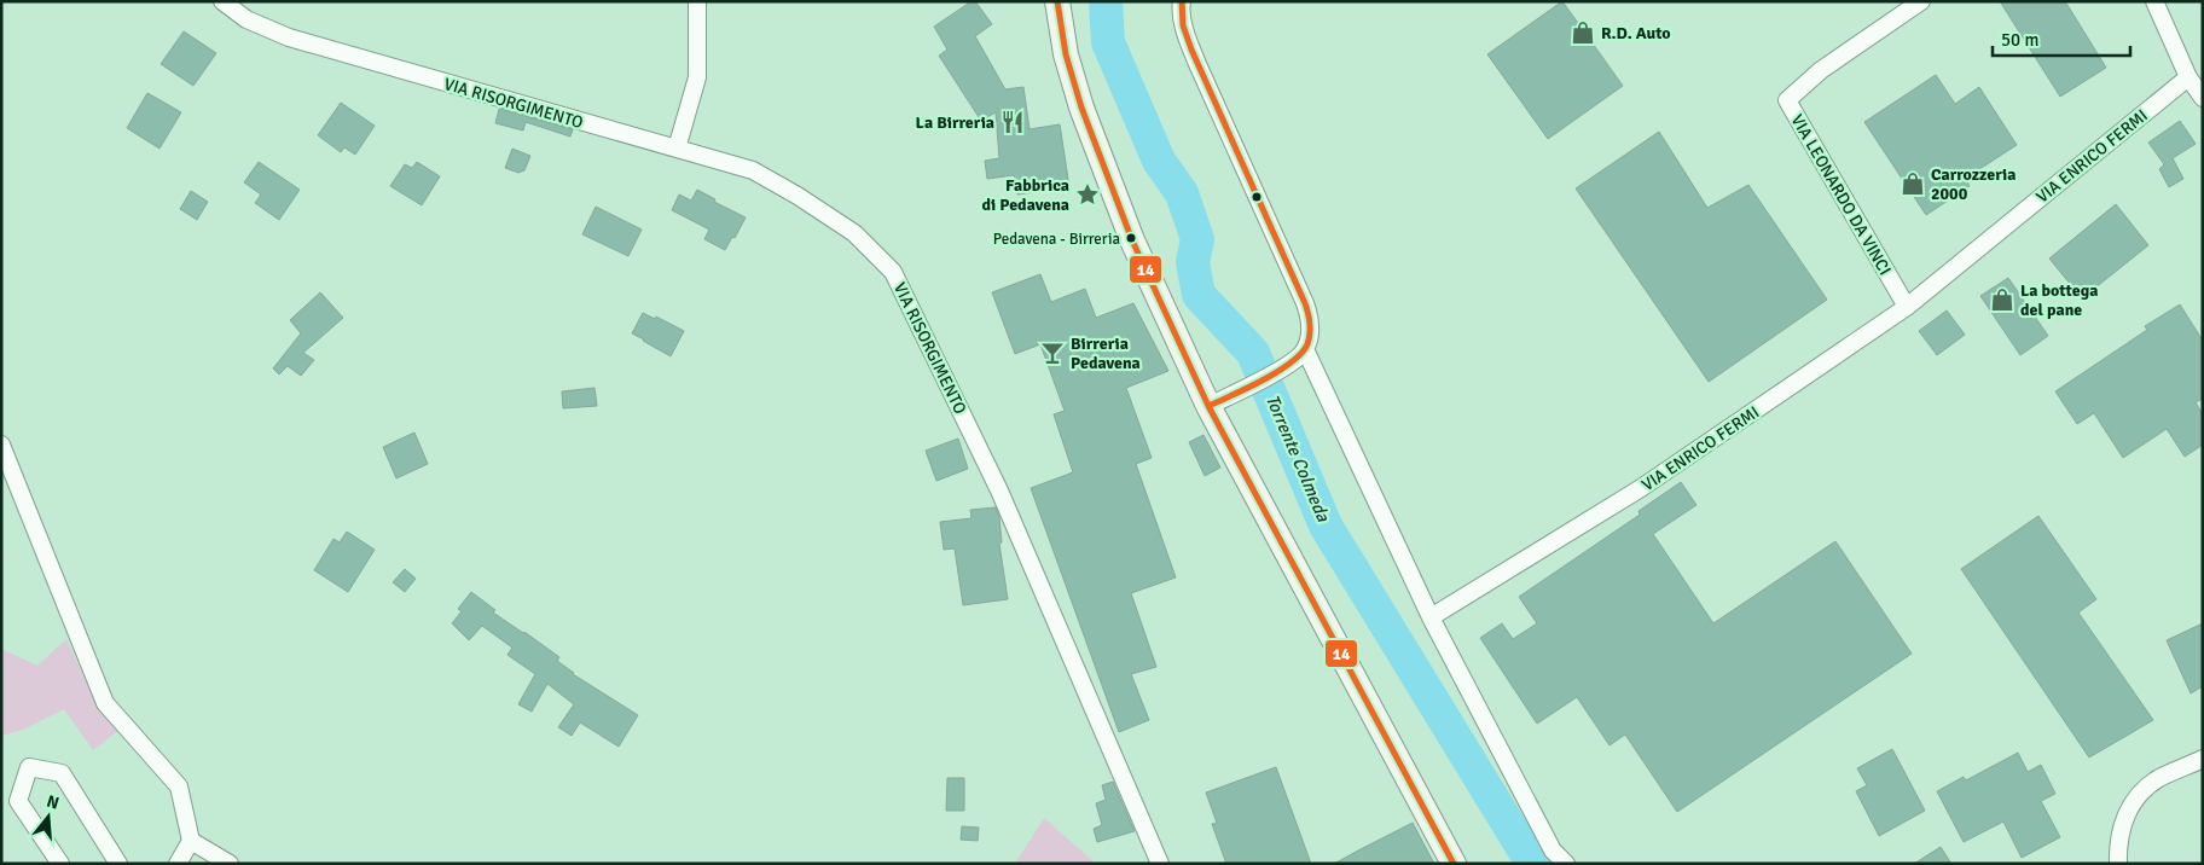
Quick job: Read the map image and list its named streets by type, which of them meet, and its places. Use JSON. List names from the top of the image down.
{
  "streets": {
    "street": ["VIA RISORGIMENTO", "VIA ENRICO FERMI", "VIA LEONARDO DA VINCI"]
  },
  "crossings": [
    ["VIA ENRICO FERMI", "VIA LEONARDO DA VINCI"]
  ],
  "water": ["Torrente Colmeda"],
  "places": {
    "shop": ["R.D. Auto", "Carrozzeria 2000", "La bottega del pane"],
    "restaurant": ["La Birreria"],
    "place": ["Fabbrica di Pedavena"],
    "other": ["Pedavena - Birreria"],
    "bar": ["Birreria Pedavena"]
  },
  "lines": ["transit line 14"],
  "scale_bar": "50 m",
  "north": "top"
}
